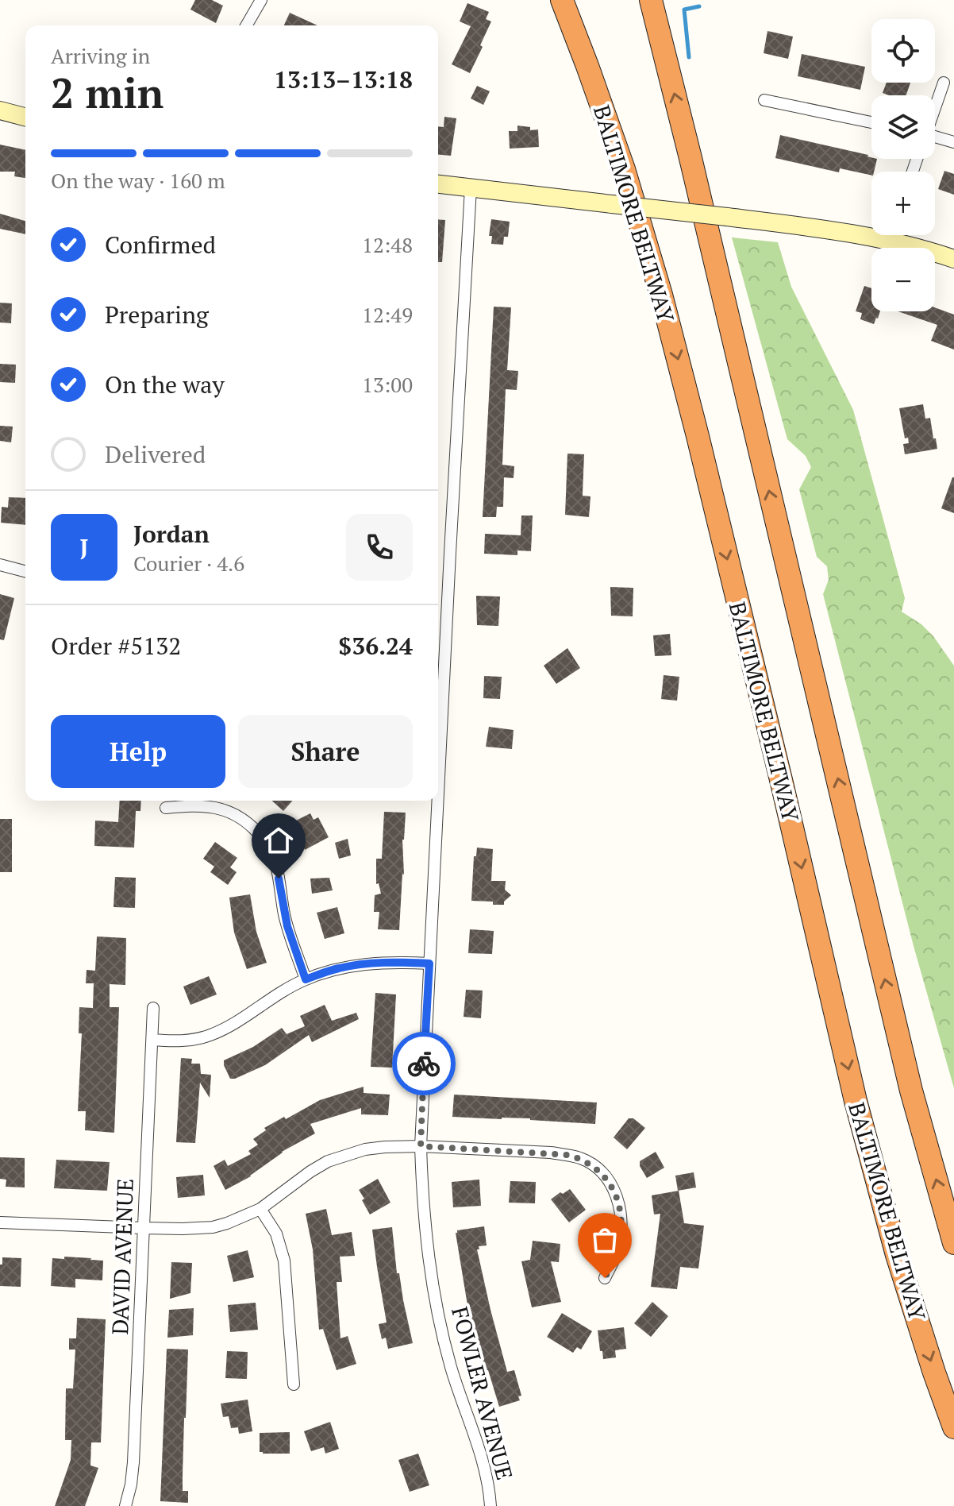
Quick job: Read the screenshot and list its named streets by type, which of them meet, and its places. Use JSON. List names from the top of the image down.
{
  "streets": {
    "highway": ["BALTIMORE BELTWAY"],
    "street": ["DAVID AVENUE", "FOWLER AVENUE"]
  },
  "page": {
    "map_buttons": ["+", "−"],
    "heading": ["2 min", "Arriving in", "13:13–13:18"],
    "panel": [
      "Jordan",
      "Courier · 4.6",
      "Order #5132",
      "$36.24"
    ],
    "bar": "On the way · 160 m",
    "list": [
      ["Confirmed", "12:48"],
      ["Preparing", "12:49"],
      ["On the way", "13:00"],
      "Delivered"
    ],
    "round": "J",
    "buttons": ["Help", "Share"]
  }
}
